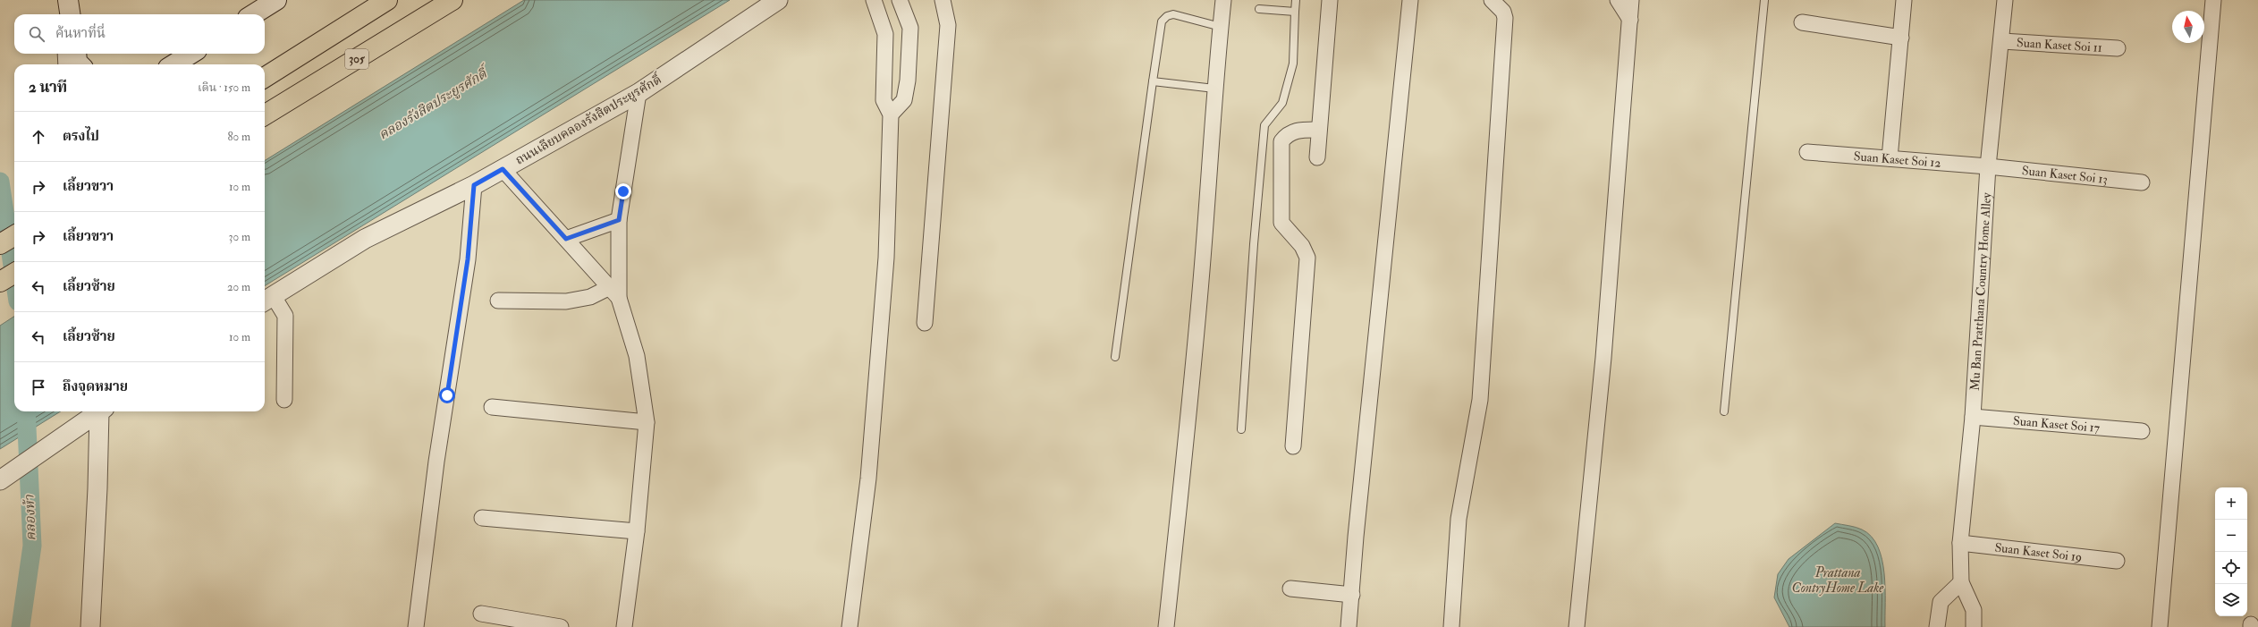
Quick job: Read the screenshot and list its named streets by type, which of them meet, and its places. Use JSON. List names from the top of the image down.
{
  "streets": {
    "main road": ["305"],
    "street": [
      "Suan Kaset Soi 11",
      "ถนนเลียบคลองรังสิตประยูรศักดิ์",
      "Suan Kaset Soi 12",
      "Suan Kaset Soi 13",
      "Mu Ban Pratthana Country Home Alley",
      "Suan Kaset Soi 17",
      "Suan Kaset Soi 19"
    ]
  },
  "crossings": [
    ["Suan Kaset Soi 11", "Mu Ban Pratthana Country Home Alley"],
    ["Suan Kaset Soi 12", "Suan Kaset Soi 13"],
    ["Suan Kaset Soi 12", "Mu Ban Pratthana Country Home Alley"],
    ["Suan Kaset Soi 13", "Mu Ban Pratthana Country Home Alley"],
    ["Mu Ban Pratthana Country Home Alley", "Suan Kaset Soi 17"],
    ["Mu Ban Pratthana Country Home Alley", "Suan Kaset Soi 19"]
  ],
  "water": ["คลองรังสิตประยูรศักดิ์", "คลองห้า", "Prattana ContryHome Lake"],
  "north": "top",
  "page": {
    "search": "ค้นหาที่นี่",
    "heading": ["2 นาที", "เดิน · 150 m"],
    "list": [
      ["ตรงไป", "80 m"],
      ["เลี้ยวขวา", "10 m"],
      ["เลี้ยวขวา", "30 m"],
      ["เลี้ยวซ้าย", "20 m"],
      ["เลี้ยวซ้าย", "10 m"],
      "ถึงจุดหมาย"
    ],
    "map_buttons": ["+", "−"]
  }
}
